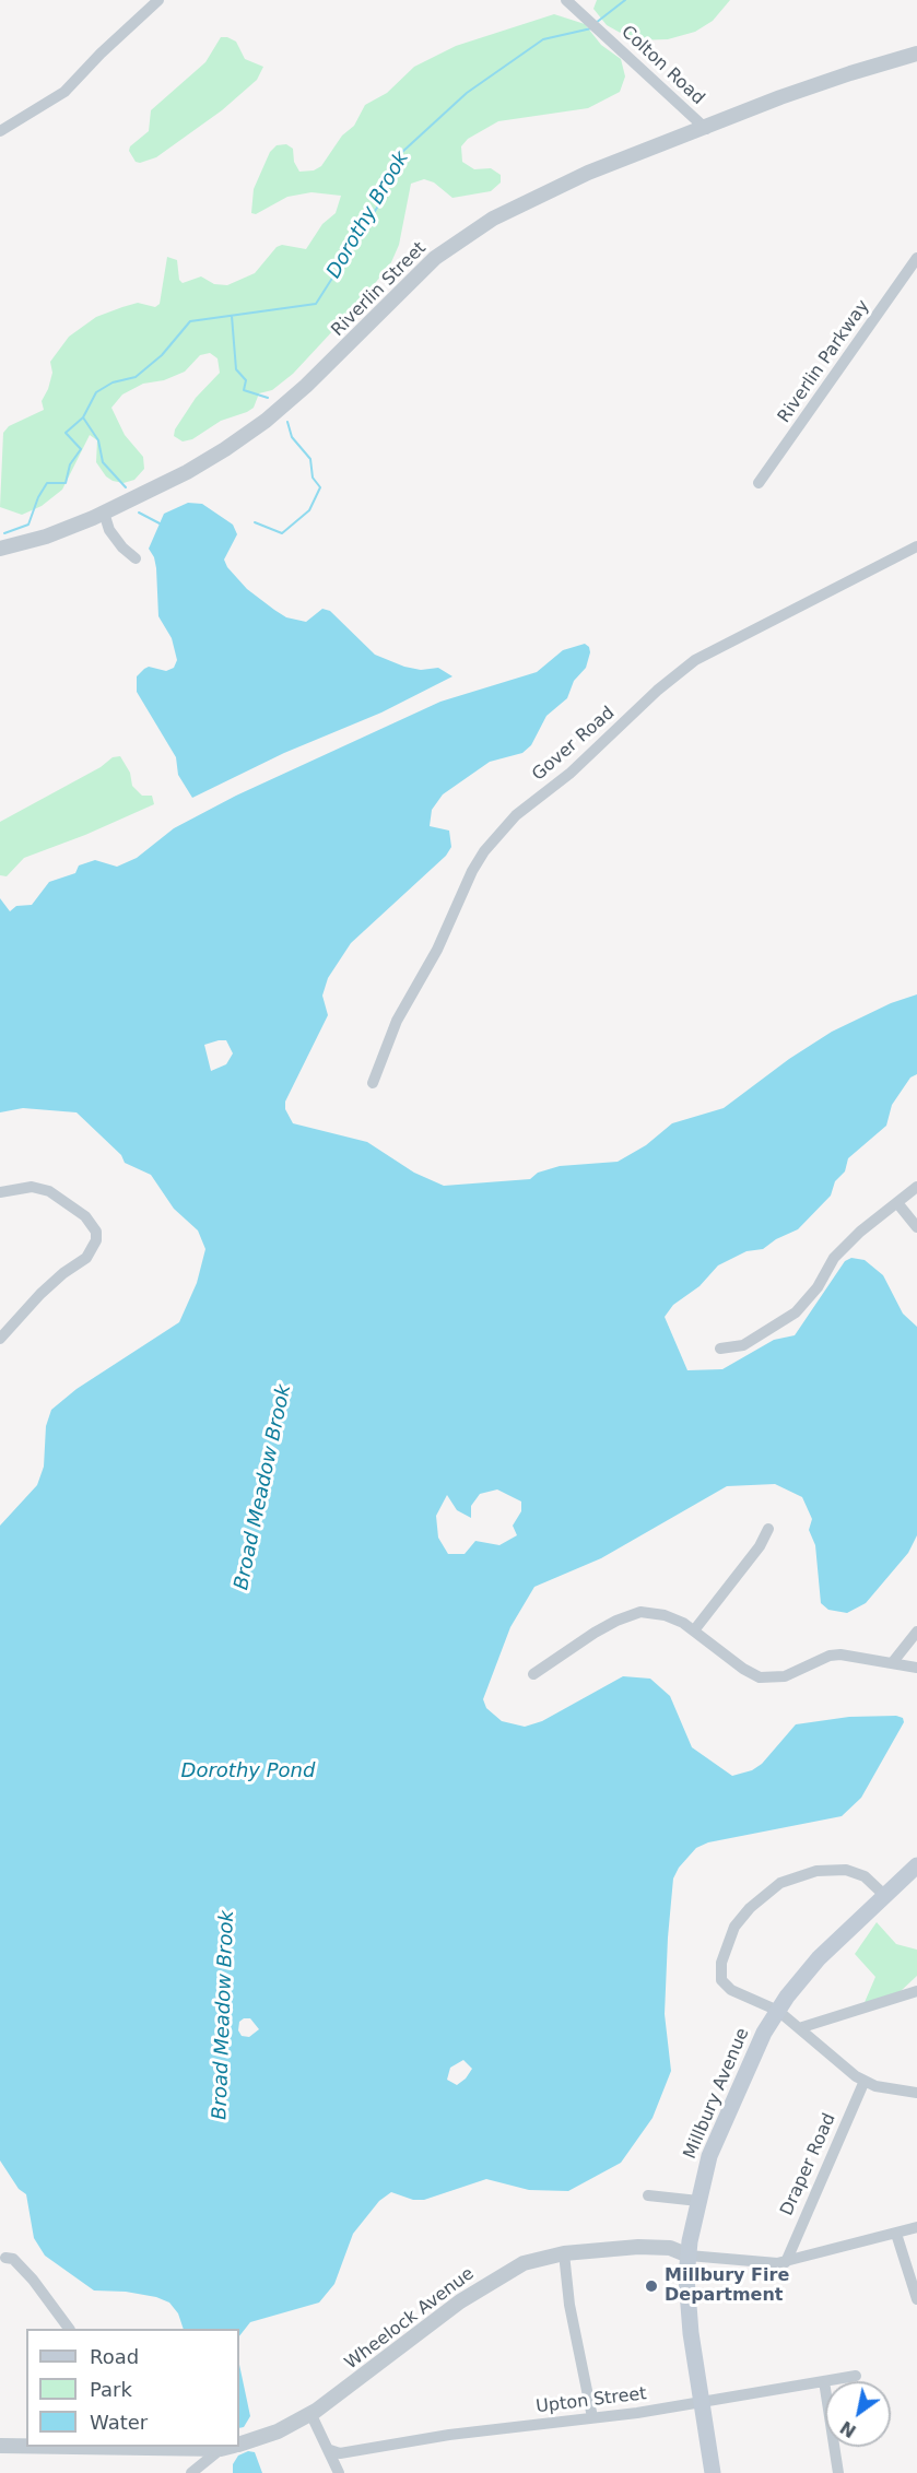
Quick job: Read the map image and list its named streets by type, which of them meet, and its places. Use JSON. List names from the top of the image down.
{
  "streets": {
    "main road": ["Millbury Avenue"],
    "street": [
      "Colton Road",
      "Riverlin Street",
      "Riverlin Parkway",
      "Gover Road",
      "Draper Road",
      "Wheelock Avenue",
      "Upton Street"
    ]
  },
  "crossings": [
    ["Colton Road", "Riverlin Street"],
    ["Millbury Avenue", "Wheelock Avenue"],
    ["Millbury Avenue", "Upton Street"]
  ],
  "water": ["Dorothy Brook", "Broad Meadow Brook", "Dorothy Pond"],
  "places": ["Millbury Fire Department"],
  "legend": ["Road", "Park", "Water"],
  "north": "bottom left"
}
